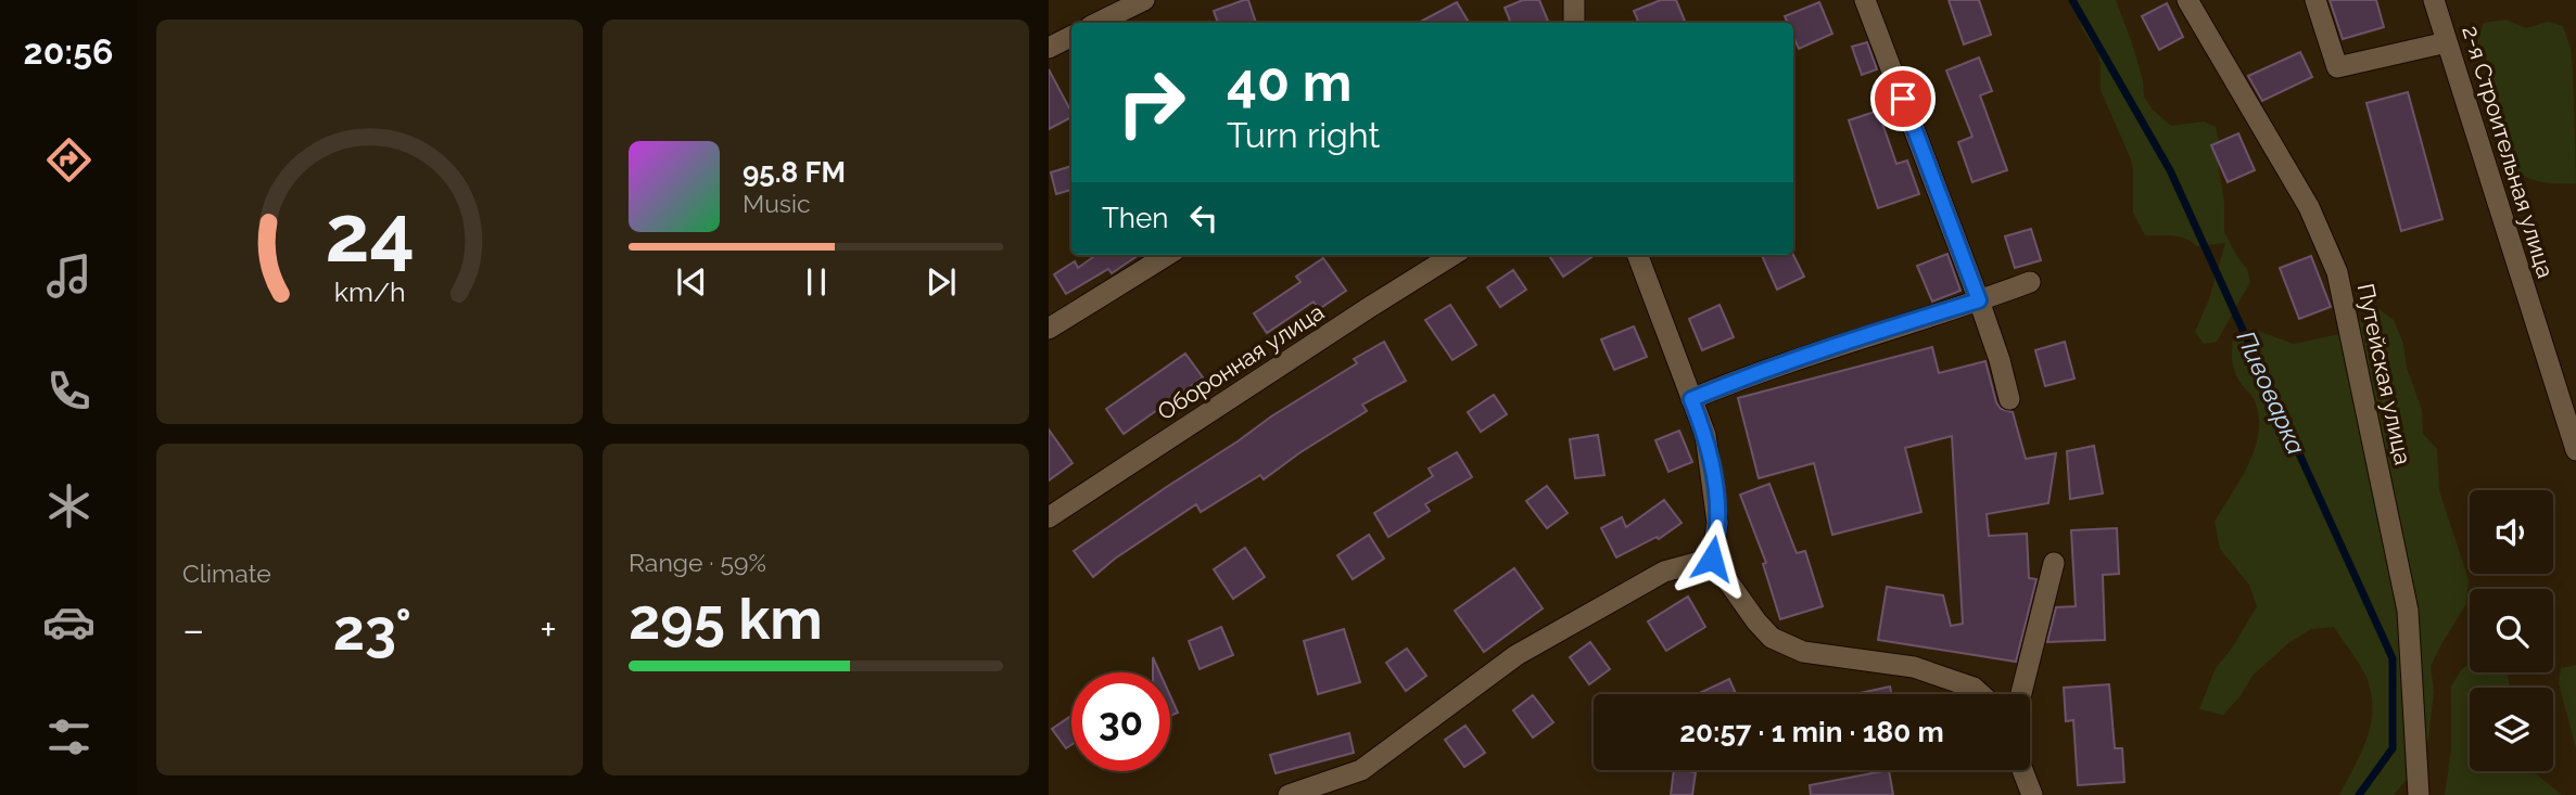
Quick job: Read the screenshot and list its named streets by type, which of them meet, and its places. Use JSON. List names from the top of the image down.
{
  "streets": {
    "street": ["2-я Строительная улица", "Оборонная улица", "Путейская улица"]
  },
  "water": ["Пивоварка"],
  "page": {
    "tabs": "20:56",
    "turn": ["40 m", "Turn right"],
    "song": ["95.8 FM", "Music"],
    "then": "Then",
    "tile": [
      "Climate",
      ["Range · 59%", "295 km"]
    ],
    "heat": ["−", "23°", "+"],
    "limit": "30",
    "trip": "20:57 · 1 min · 180 m",
    "gauge": ["24", "km/h"]
  }
}
